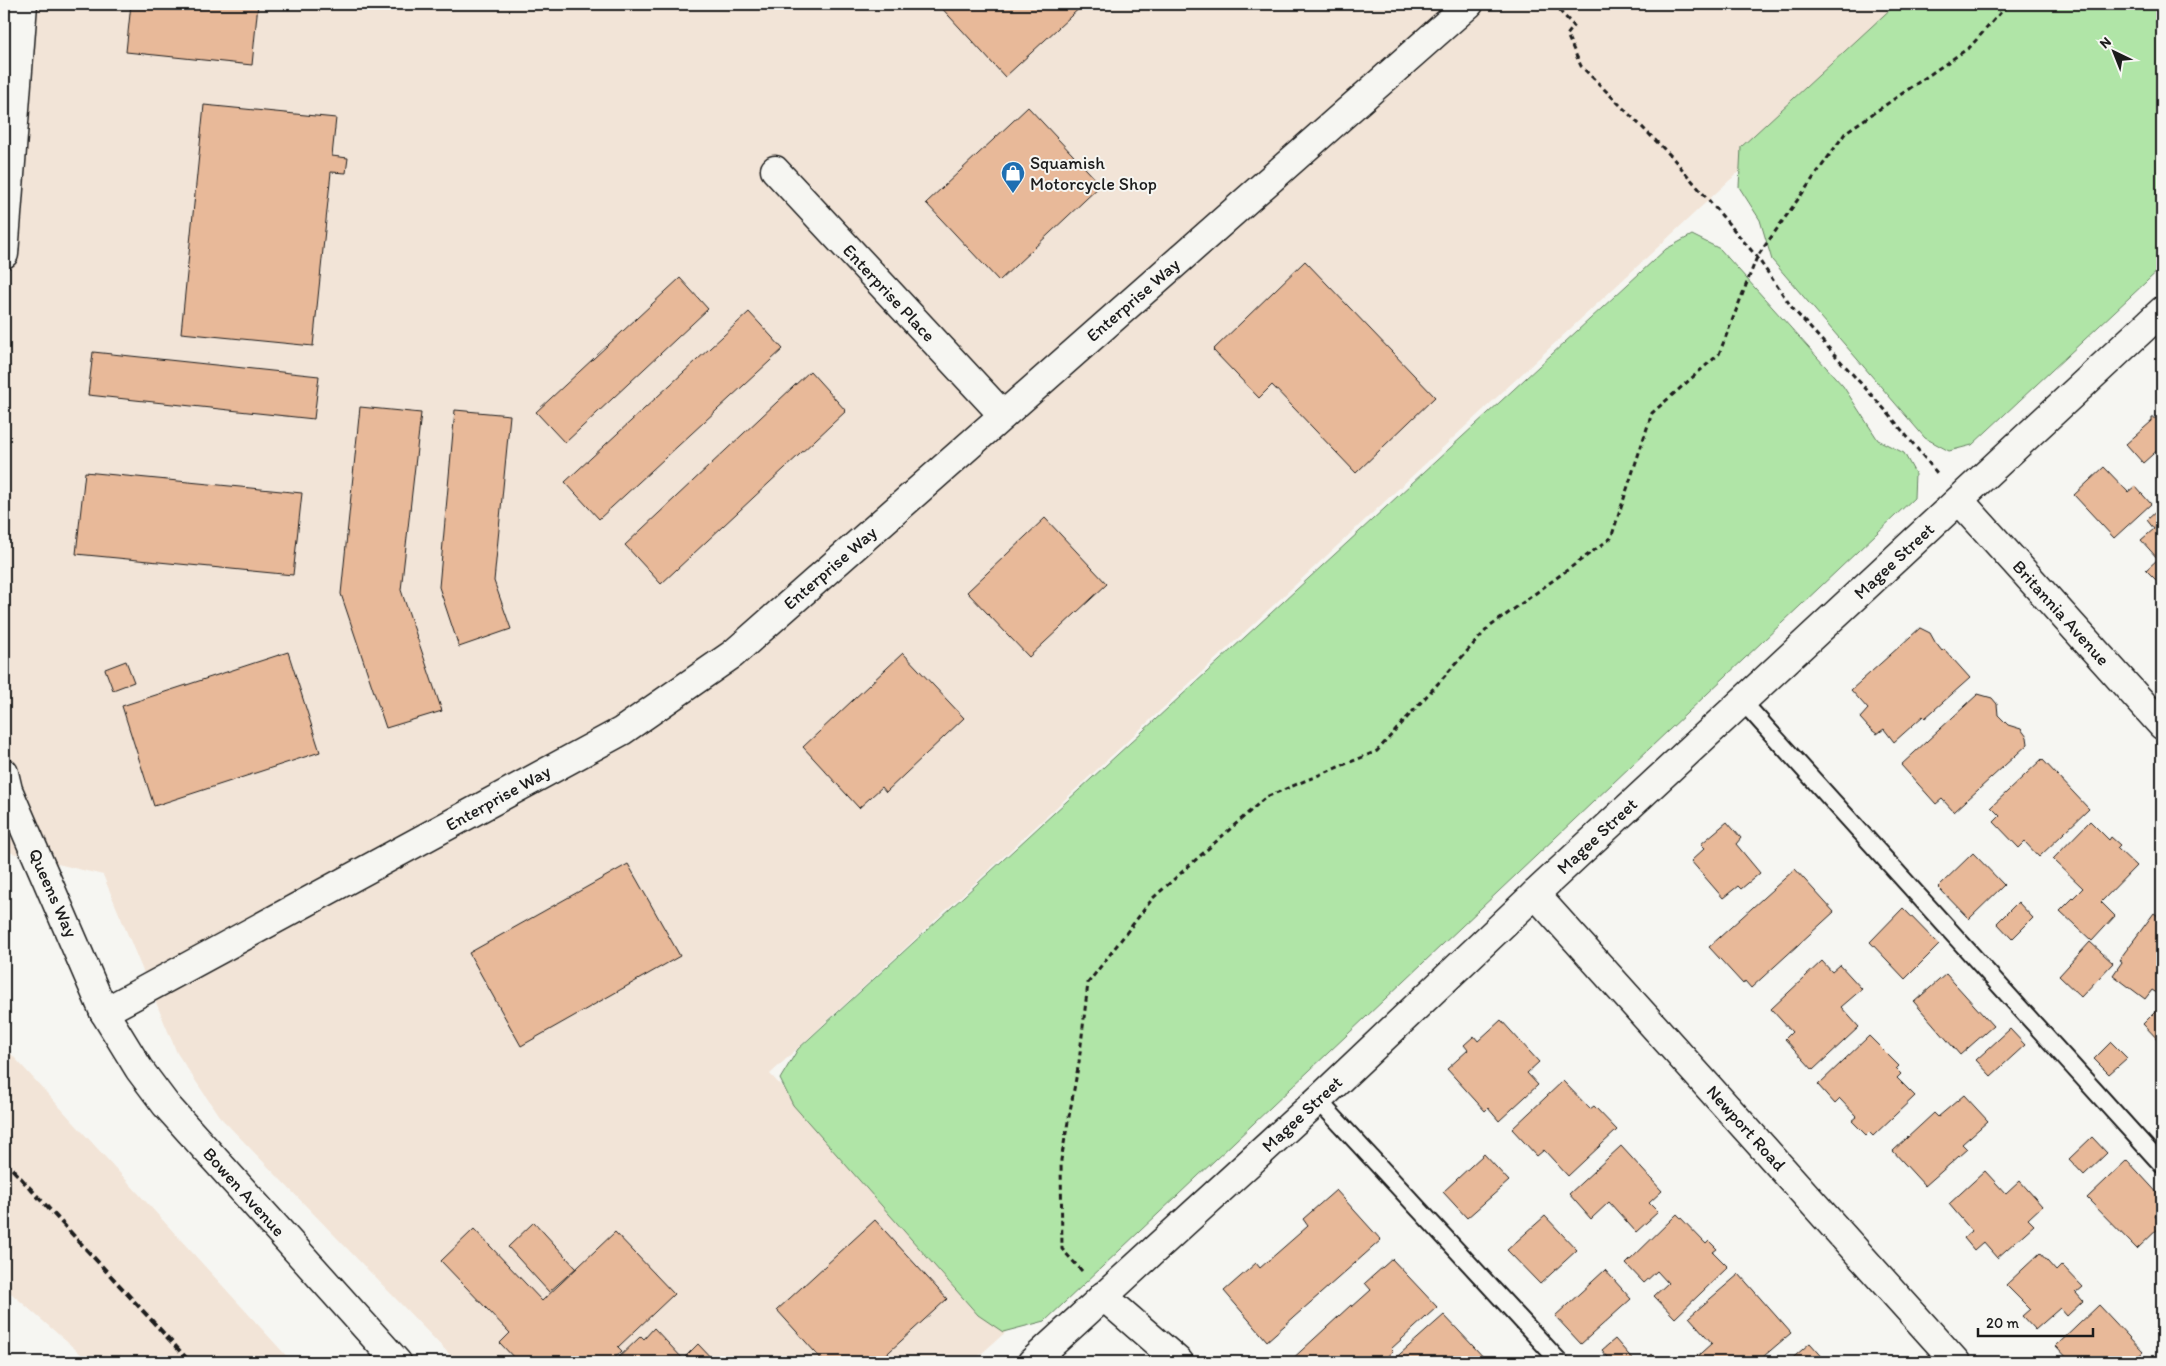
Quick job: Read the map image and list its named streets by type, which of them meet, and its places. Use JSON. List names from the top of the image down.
{
  "streets": {
    "street": [
      "Enterprise Place",
      "Enterprise Way",
      "Magee Street",
      "Britannia Avenue",
      "Queens Way",
      "Newport Road",
      "Bowen Avenue"
    ]
  },
  "crossings": [
    ["Enterprise Place", "Enterprise Way"],
    ["Enterprise Way", "Queens Way"],
    ["Enterprise Way", "Bowen Avenue"],
    ["Magee Street", "Britannia Avenue"],
    ["Magee Street", "Newport Road"],
    ["Queens Way", "Bowen Avenue"]
  ],
  "places": {
    "shop": ["Squamish Motorcycle Shop"]
  },
  "scale_bar": "20 m",
  "north": "top left"
}
